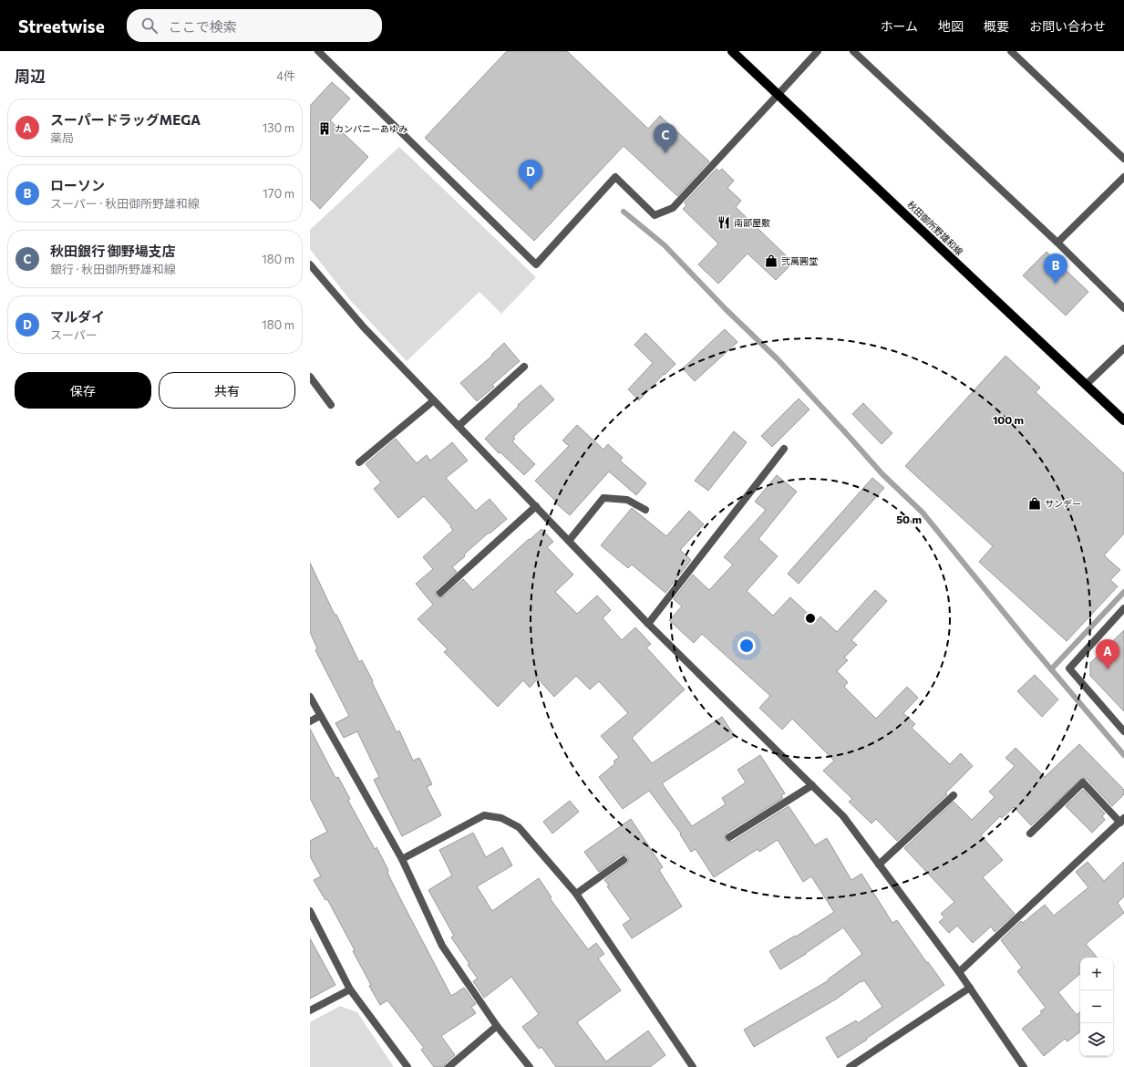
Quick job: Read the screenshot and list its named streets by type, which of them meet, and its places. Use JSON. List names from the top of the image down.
{
  "streets": {
    "main road": ["秋田御所野雄和線"]
  },
  "places": {
    "building": ["カンパニーあゆみ"],
    "restaurant": ["南部屋敷"],
    "shop": ["弐萬圓堂", "サンデー"]
  },
  "page": {
    "header": "Streetwise",
    "search": "ここで検索",
    "nav": [
      "ホーム",
      "地図",
      "概要",
      "お問い合わせ"
    ],
    "heading": ["周辺", "4件"],
    "list": [
      {
        "mark": "A",
        "name": "スーパードラッグMEGA",
        "note": "薬局",
        "value": "130 m"
      },
      {
        "mark": "B",
        "name": "ローソン",
        "note": "スーパー · 秋田御所野雄和線",
        "value": "170 m"
      },
      {
        "mark": "C",
        "name": "秋田銀行 御野場支店",
        "note": "銀行 · 秋田御所野雄和線",
        "value": "180 m"
      },
      {
        "mark": "D",
        "name": "マルダイ",
        "note": "スーパー",
        "value": "180 m"
      }
    ],
    "pins": [
      "C",
      "D",
      "B",
      "A"
    ],
    "buttons": ["保存", "共有"],
    "map_buttons": ["+", "−"]
  },
  "rings": ["100 m", "50 m"]
}
